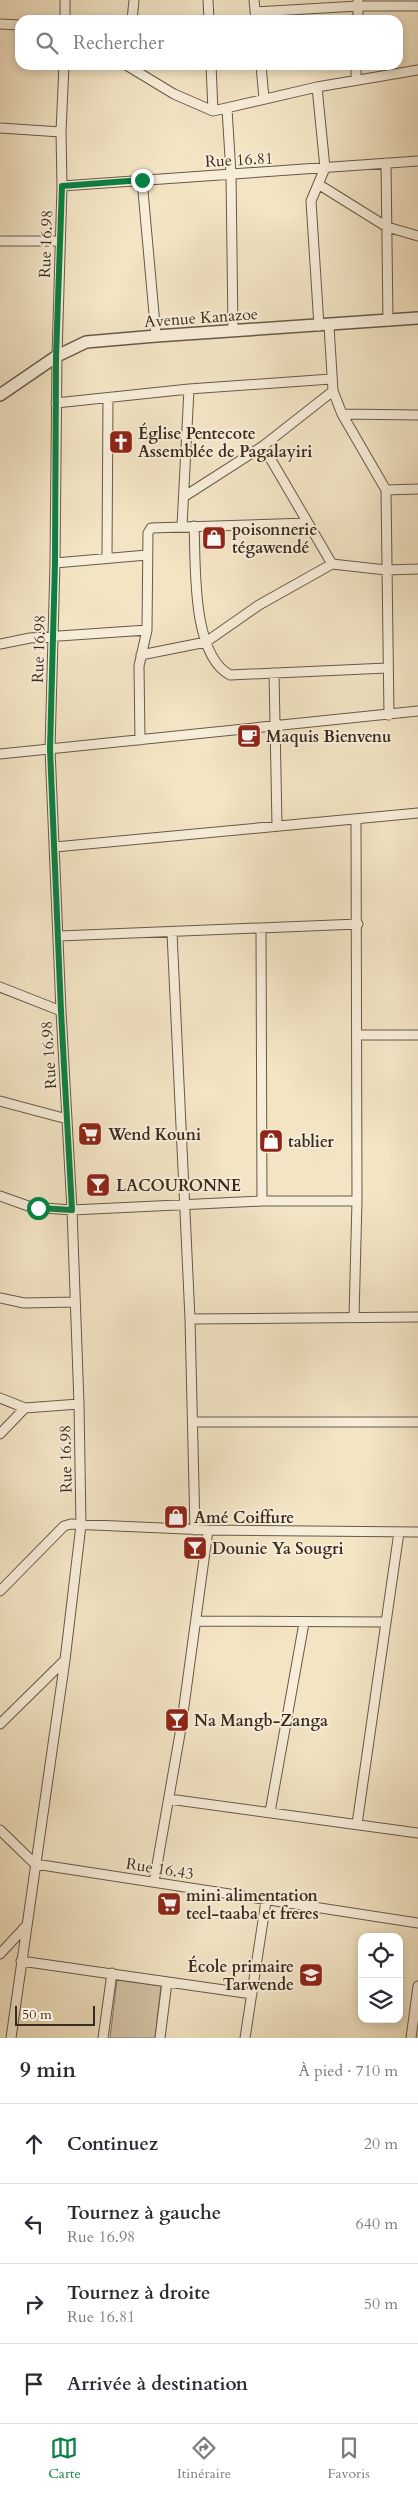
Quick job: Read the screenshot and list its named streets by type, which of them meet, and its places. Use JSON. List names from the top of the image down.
{
  "streets": {
    "street": [
      "Rue 16.81",
      "Rue 16.98",
      "Avenue Kanazoe",
      "Rue 16.43"
    ]
  },
  "crossings": [
    ["Rue 16.81", "Rue 16.98"],
    ["Rue 16.98", "Avenue Kanazoe"],
    ["Rue 16.98", "Rue 16.43"]
  ],
  "places": {
    "church": ["Église Pentecote Assemblée de Pagalayiri"],
    "shop": ["poisonnerie tégawendé", "tablier", "Amé Coiffure"],
    "cafe": ["Maquis Bienvenu"],
    "supermarket": ["Wend Kouni", "mini alimentation teel-taaba et freres"],
    "bar": ["LACOURONNE", "Dounie Ya Sougri", "Na Mangb-Zanga"],
    "school or university": ["École primaire Tarwende"]
  },
  "scale_bar": "50 m",
  "page": {
    "search": "Rechercher",
    "scale": "50 m",
    "heading": ["9 min", "À pied · 710 m"],
    "list": [
      ["Continuez", "20 m"],
      ["Tournez à gauche", "Rue 16.98", "640 m"],
      ["Tournez à droite", "Rue 16.81", "50 m"],
      "Arrivée à destination"
    ],
    "nav": ["Carte", "Itinéraire", "Favoris"]
  }
}
